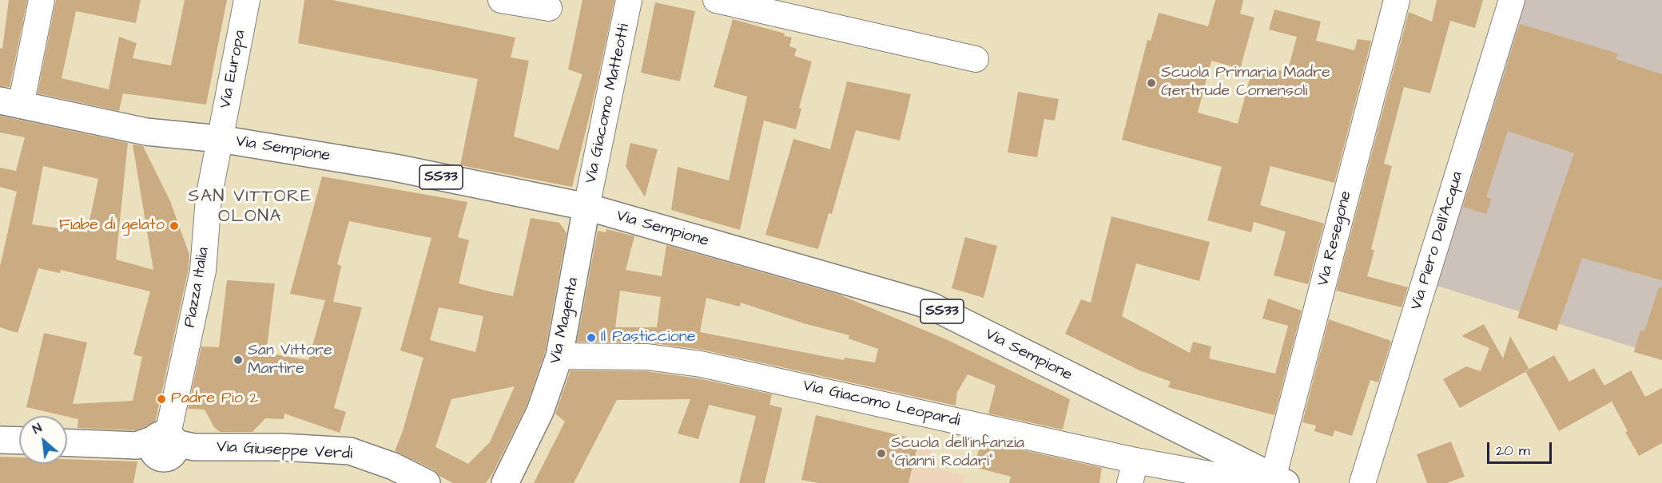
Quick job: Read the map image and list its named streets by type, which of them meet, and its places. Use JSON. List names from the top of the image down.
{
  "streets": {
    "main road": [
      "Via Sempione",
      "SS33",
      "Via Magenta",
      "Via Giuseppe Verdi"
    ],
    "street": [
      "Via Europa",
      "Via Giacomo Matteotti",
      "Via Resegone",
      "Via Piero Dell'Acqua",
      "Piazza Italia",
      "Via Giacomo Leopardi"
    ]
  },
  "crossings": [
    ["Via Europa", "Via Sempione"],
    ["Via Europa", "Piazza Italia"],
    ["Via Giacomo Matteotti", "Via Sempione"],
    ["Via Giacomo Matteotti", "Via Magenta"],
    ["Via Sempione", "Via Resegone"],
    ["Via Sempione", "Piazza Italia"],
    ["Via Sempione", "Via Magenta"],
    ["Via Sempione", "Via Giacomo Leopardi"],
    ["Via Resegone", "Via Giacomo Leopardi"],
    ["Piazza Italia", "Via Giuseppe Verdi"],
    ["Via Magenta", "Via Giacomo Leopardi"]
  ],
  "districts": ["SAN VITTORE OLONA"],
  "places": [
    "Scuola Primaria Madre Gertrude Comensoli",
    "Fiabe di gelato",
    "Il Pasticcione",
    "San Vittore Martire",
    "Padre Pio 2",
    "Scuola dell'infanzia \"Gianni Rodari\""
  ],
  "scale_bar": "20 m",
  "north": "top left"
}
